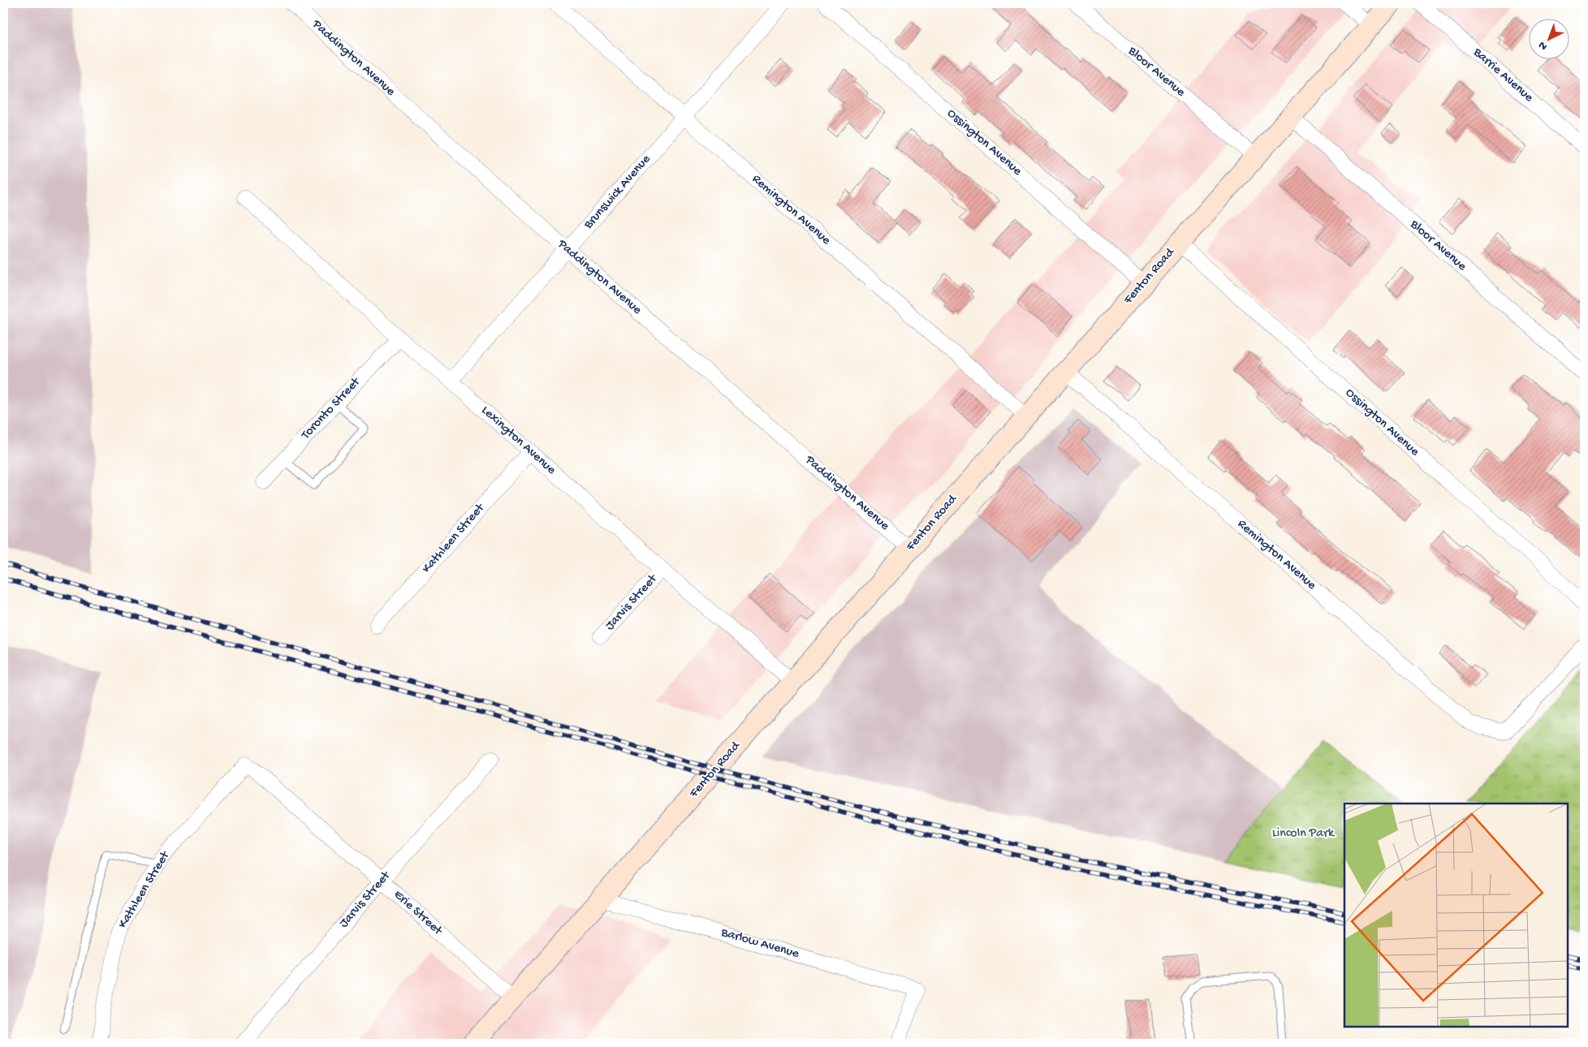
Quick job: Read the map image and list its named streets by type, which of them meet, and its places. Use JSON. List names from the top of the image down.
{
  "streets": {
    "street": [
      "Paddington Avenue",
      "Bloor Avenue",
      "Barrie Avenue",
      "Ossington Avenue",
      "Brunswick Avenue",
      "Remington Avenue",
      "Fenton Road",
      "Toronto Street",
      "Lexington Avenue",
      "Kathleen Street",
      "Jarvis Street",
      "Erie Street",
      "Barlow Avenue"
    ]
  },
  "crossings": [
    ["Paddington Avenue", "Brunswick Avenue"],
    ["Paddington Avenue", "Fenton Road"],
    ["Bloor Avenue", "Fenton Road"],
    ["Ossington Avenue", "Fenton Road"],
    ["Brunswick Avenue", "Remington Avenue"],
    ["Brunswick Avenue", "Lexington Avenue"],
    ["Remington Avenue", "Fenton Road"],
    ["Fenton Road", "Lexington Avenue"],
    ["Fenton Road", "Erie Street"],
    ["Fenton Road", "Barlow Avenue"],
    ["Toronto Street", "Lexington Avenue"],
    ["Lexington Avenue", "Kathleen Street"],
    ["Lexington Avenue", "Jarvis Street"],
    ["Kathleen Street", "Erie Street"],
    ["Jarvis Street", "Erie Street"]
  ],
  "parks": ["Lincoln Park"],
  "north": "bottom left"
}
